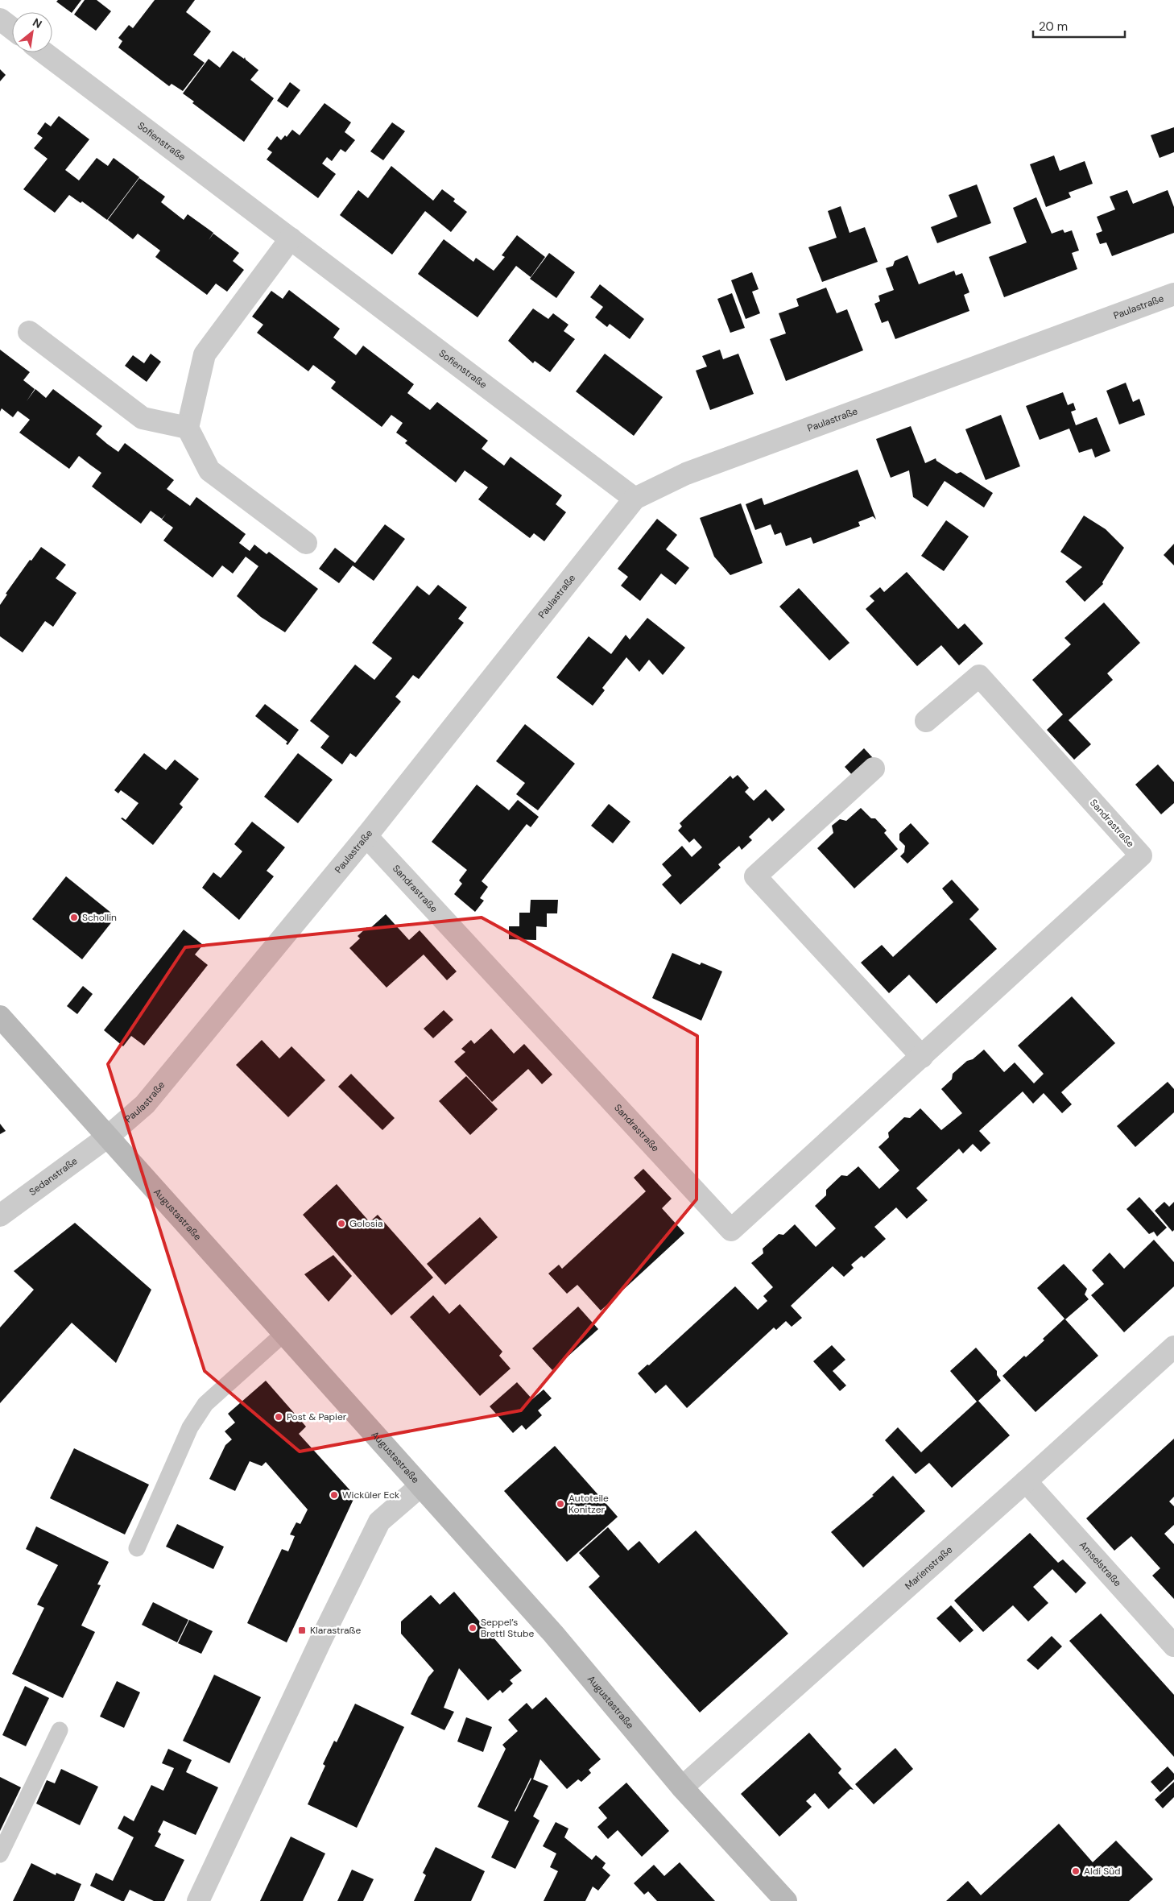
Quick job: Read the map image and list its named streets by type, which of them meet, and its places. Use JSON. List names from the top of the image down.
{
  "streets": {
    "main road": ["Augustastraße"],
    "street": [
      "Sofienstraße",
      "Paulastraße",
      "Sandrastraße",
      "Sedanstraße",
      "Amselstraße",
      "Marienstraße"
    ]
  },
  "crossings": [
    ["Sofienstraße", "Paulastraße"],
    ["Paulastraße", "Sandrastraße"],
    ["Paulastraße", "Sedanstraße"],
    ["Paulastraße", "Augustastraße"],
    ["Sedanstraße", "Augustastraße"],
    ["Augustastraße", "Marienstraße"],
    ["Amselstraße", "Marienstraße"]
  ],
  "places": {
    "other": [
      "Schollin",
      "Golosia",
      "Post & Papier",
      "Wicküler Eck",
      "Autoteile Konitzer",
      "Seppel’s Brettl Stube",
      "Aldi Süd"
    ],
    "transit": ["Klarastraße"]
  },
  "scale_bar": "20 m",
  "north": "top right"
}
